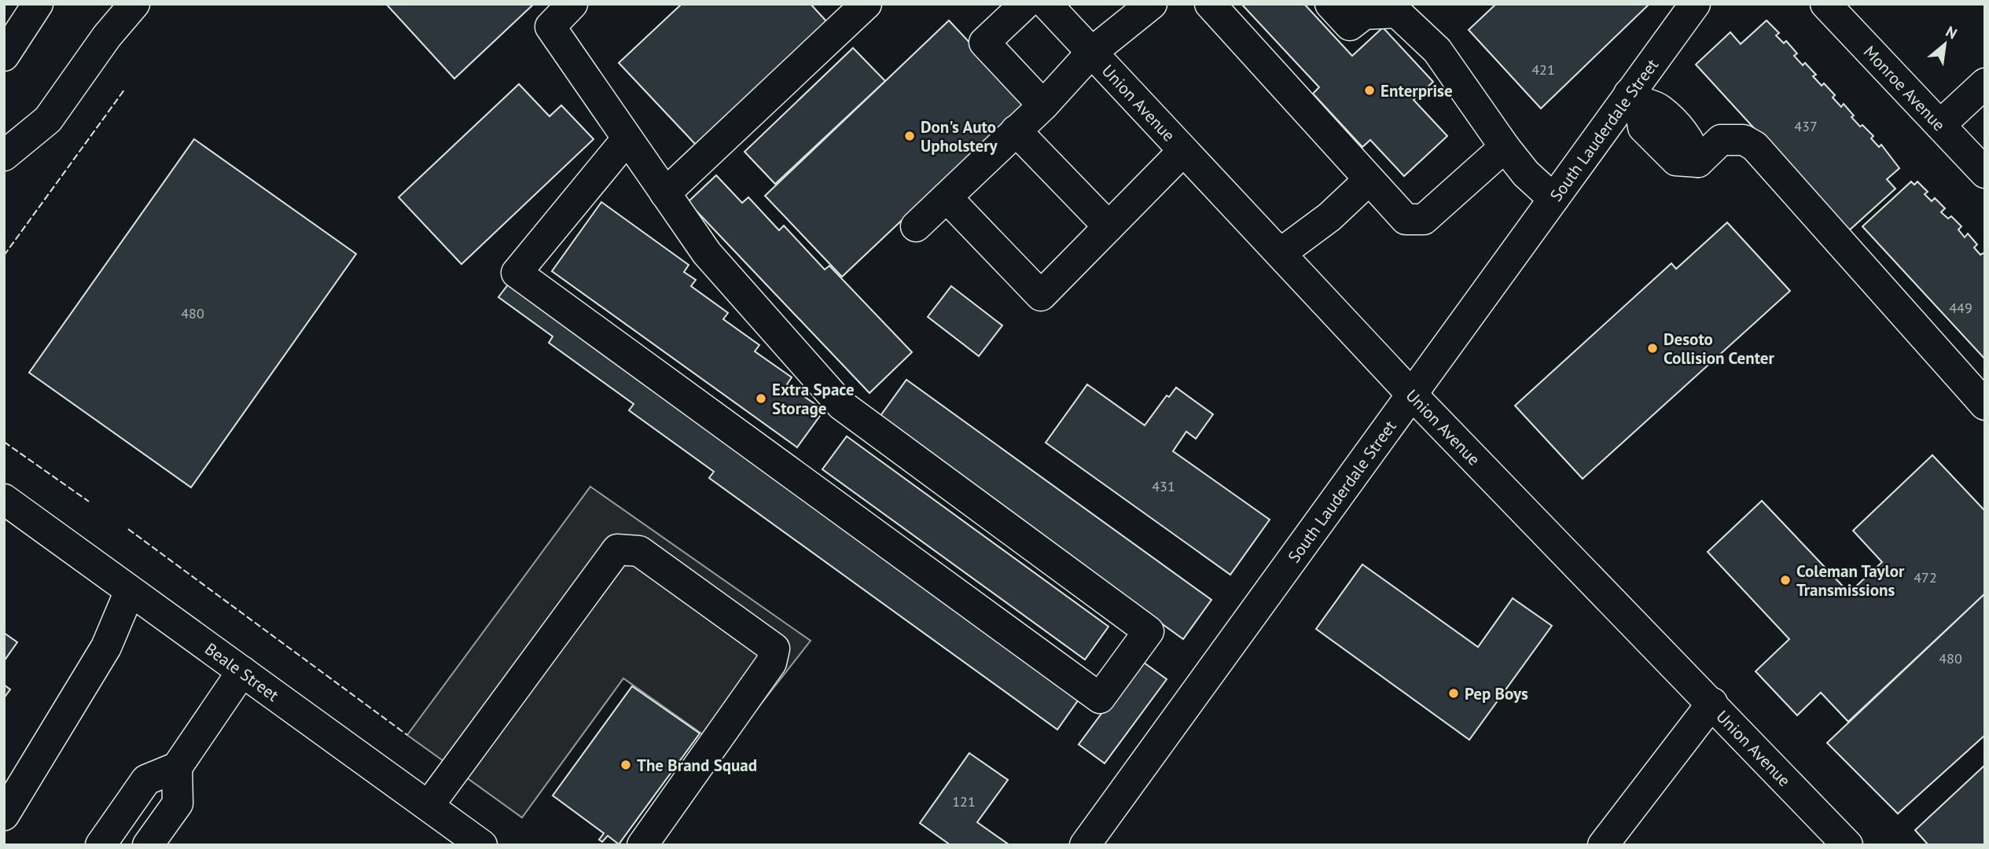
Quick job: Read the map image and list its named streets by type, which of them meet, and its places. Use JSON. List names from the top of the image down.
{
  "streets": {
    "street": [
      "Monroe Avenue",
      "Union Avenue",
      "South Lauderdale Street",
      "Beale Street"
    ]
  },
  "crossings": [
    ["Union Avenue", "South Lauderdale Street"]
  ],
  "places": [
    "Enterprise",
    "Don's Auto Upholstery",
    "Desoto Collision Center",
    "Extra Space Storage",
    "Coleman Taylor Transmissions",
    "Pep Boys",
    "The Brand Squad"
  ],
  "house_numbers": [
    "421",
    "437",
    "449",
    "480",
    "431",
    "472",
    "480",
    "121"
  ],
  "north": "top right"
}
